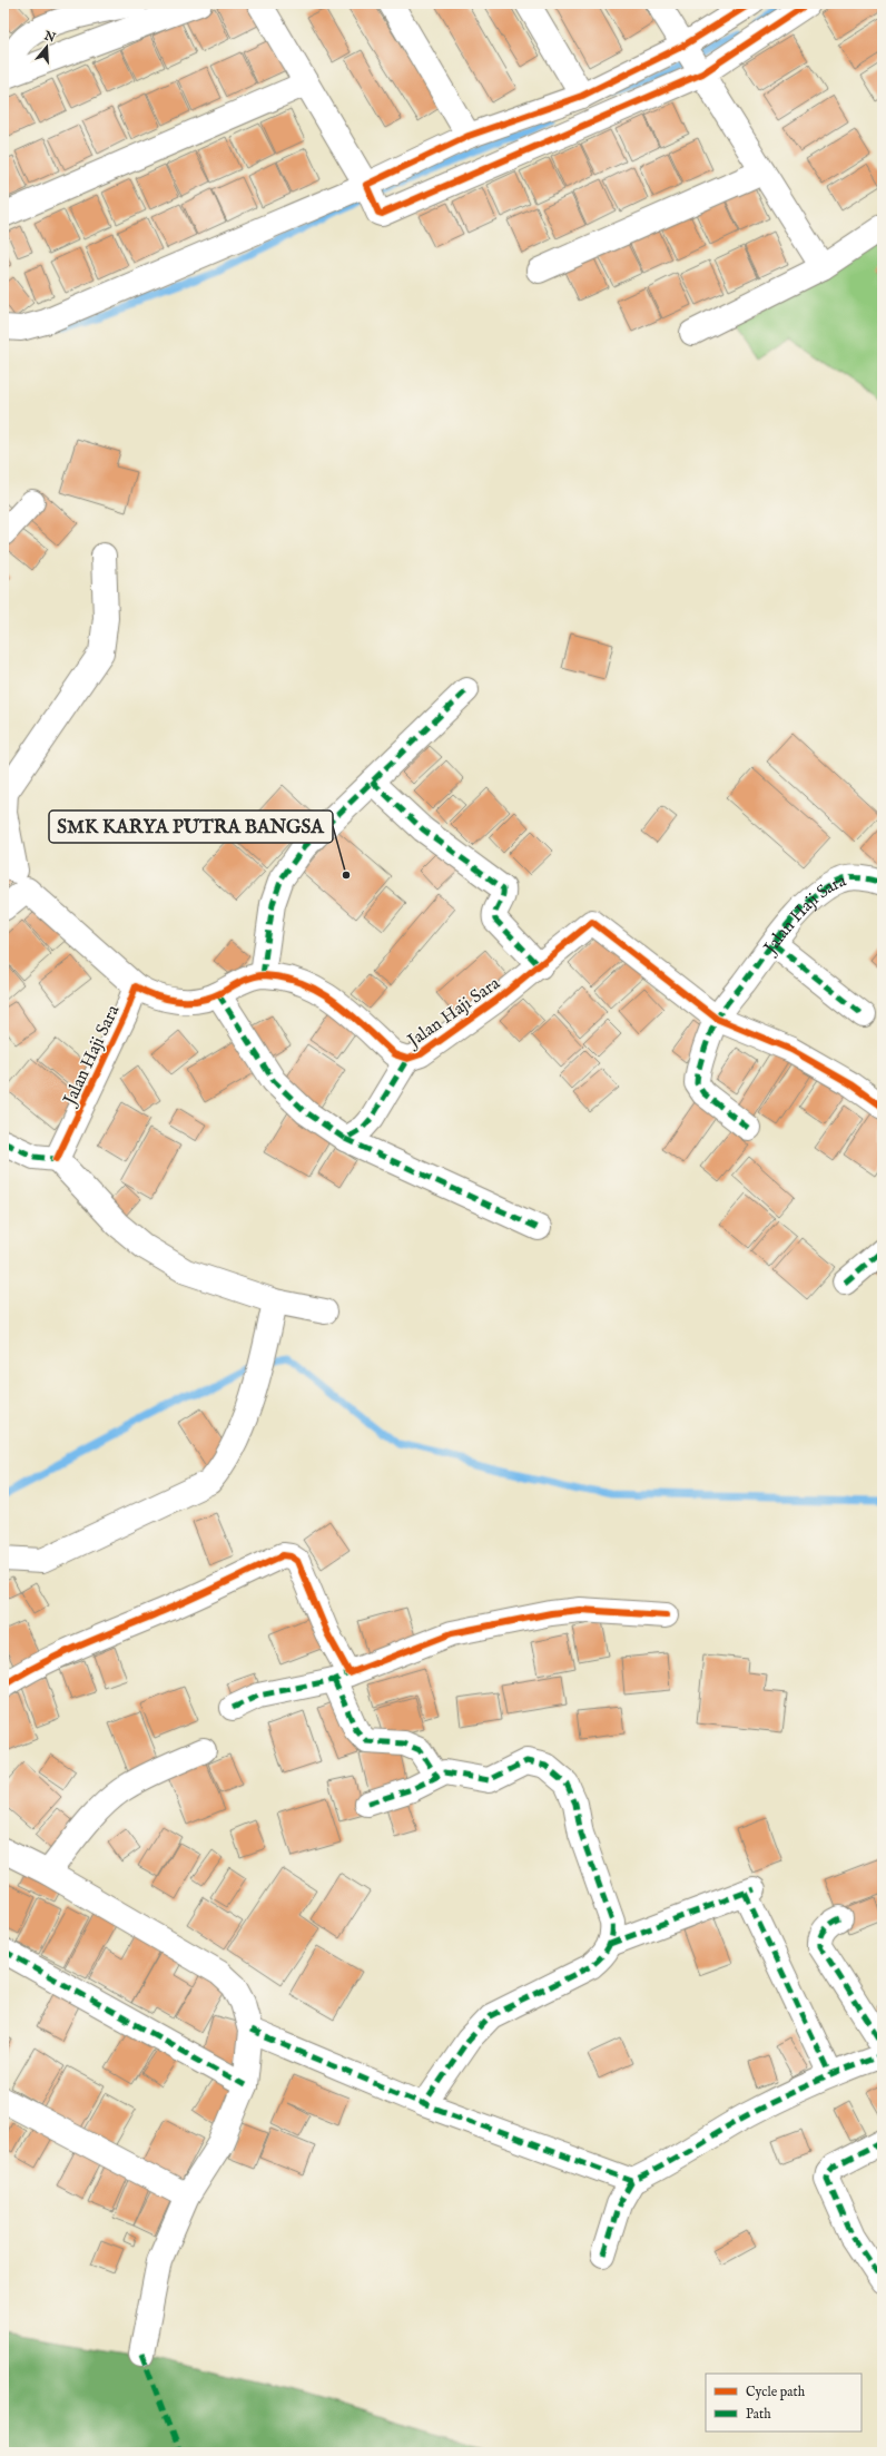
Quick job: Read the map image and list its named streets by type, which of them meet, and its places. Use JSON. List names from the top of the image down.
{
  "streets": {
    "street": ["Jalan Haji Sara"]
  },
  "places": ["SMK KARYA PUTRA BANGSA"],
  "legend": ["Cycle path", "Path"],
  "north": "top"
}
